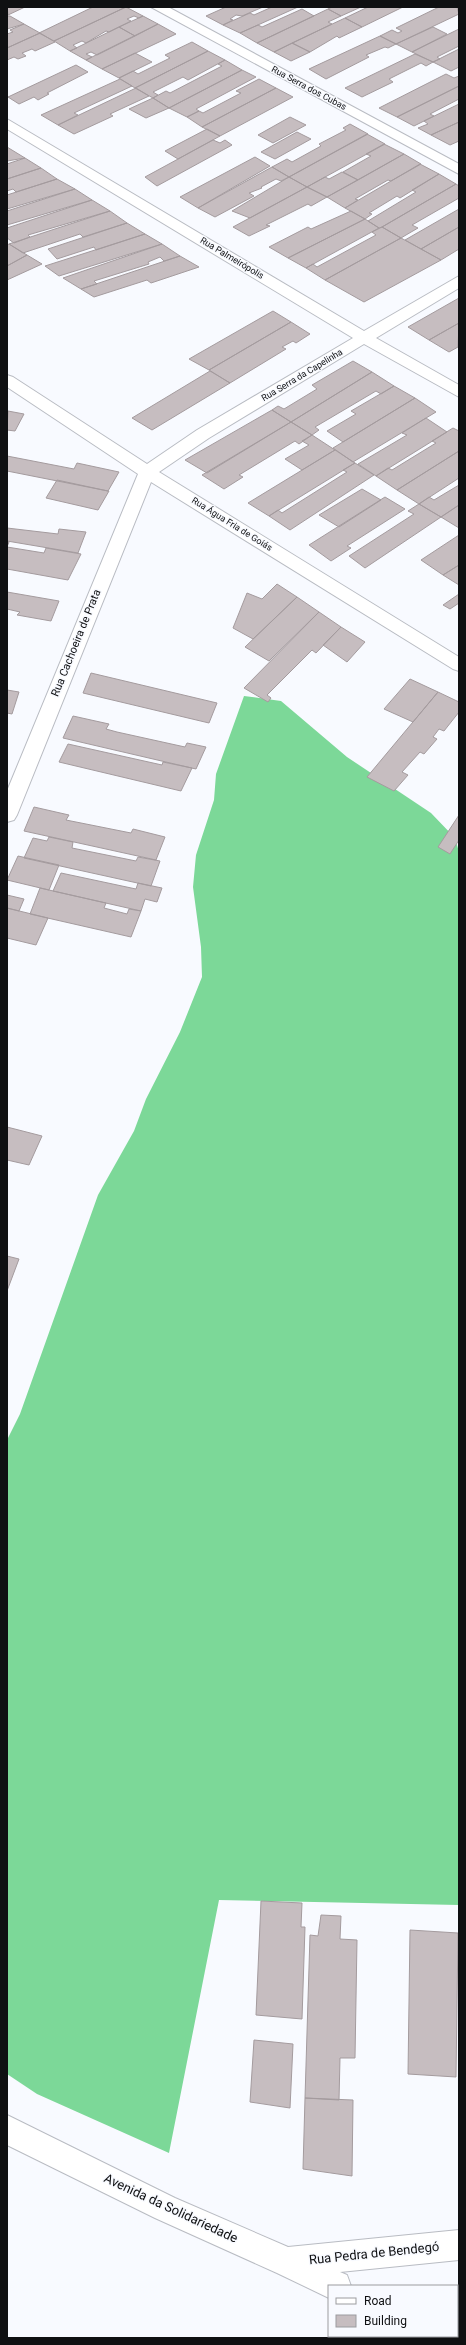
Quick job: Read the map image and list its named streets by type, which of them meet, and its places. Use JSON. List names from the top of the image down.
{
  "streets": {
    "street": [
      "Rua Serra dos Cubas",
      "Rua Palmeirópolis",
      "Rua Serra da Capelinha",
      "Rua Água Fria de Goiás",
      "Rua Cachoeira de Prata",
      "Avenida da Solidariedade",
      "Rua Pedra de Bendegó"
    ]
  },
  "crossings": [
    ["Rua Palmeirópolis", "Rua Serra da Capelinha"],
    ["Rua Serra da Capelinha", "Rua Água Fria de Goiás"],
    ["Rua Serra da Capelinha", "Rua Cachoeira de Prata"],
    ["Rua Água Fria de Goiás", "Rua Cachoeira de Prata"],
    ["Avenida da Solidariedade", "Rua Pedra de Bendegó"]
  ],
  "legend": ["Road", "Building"]
}
